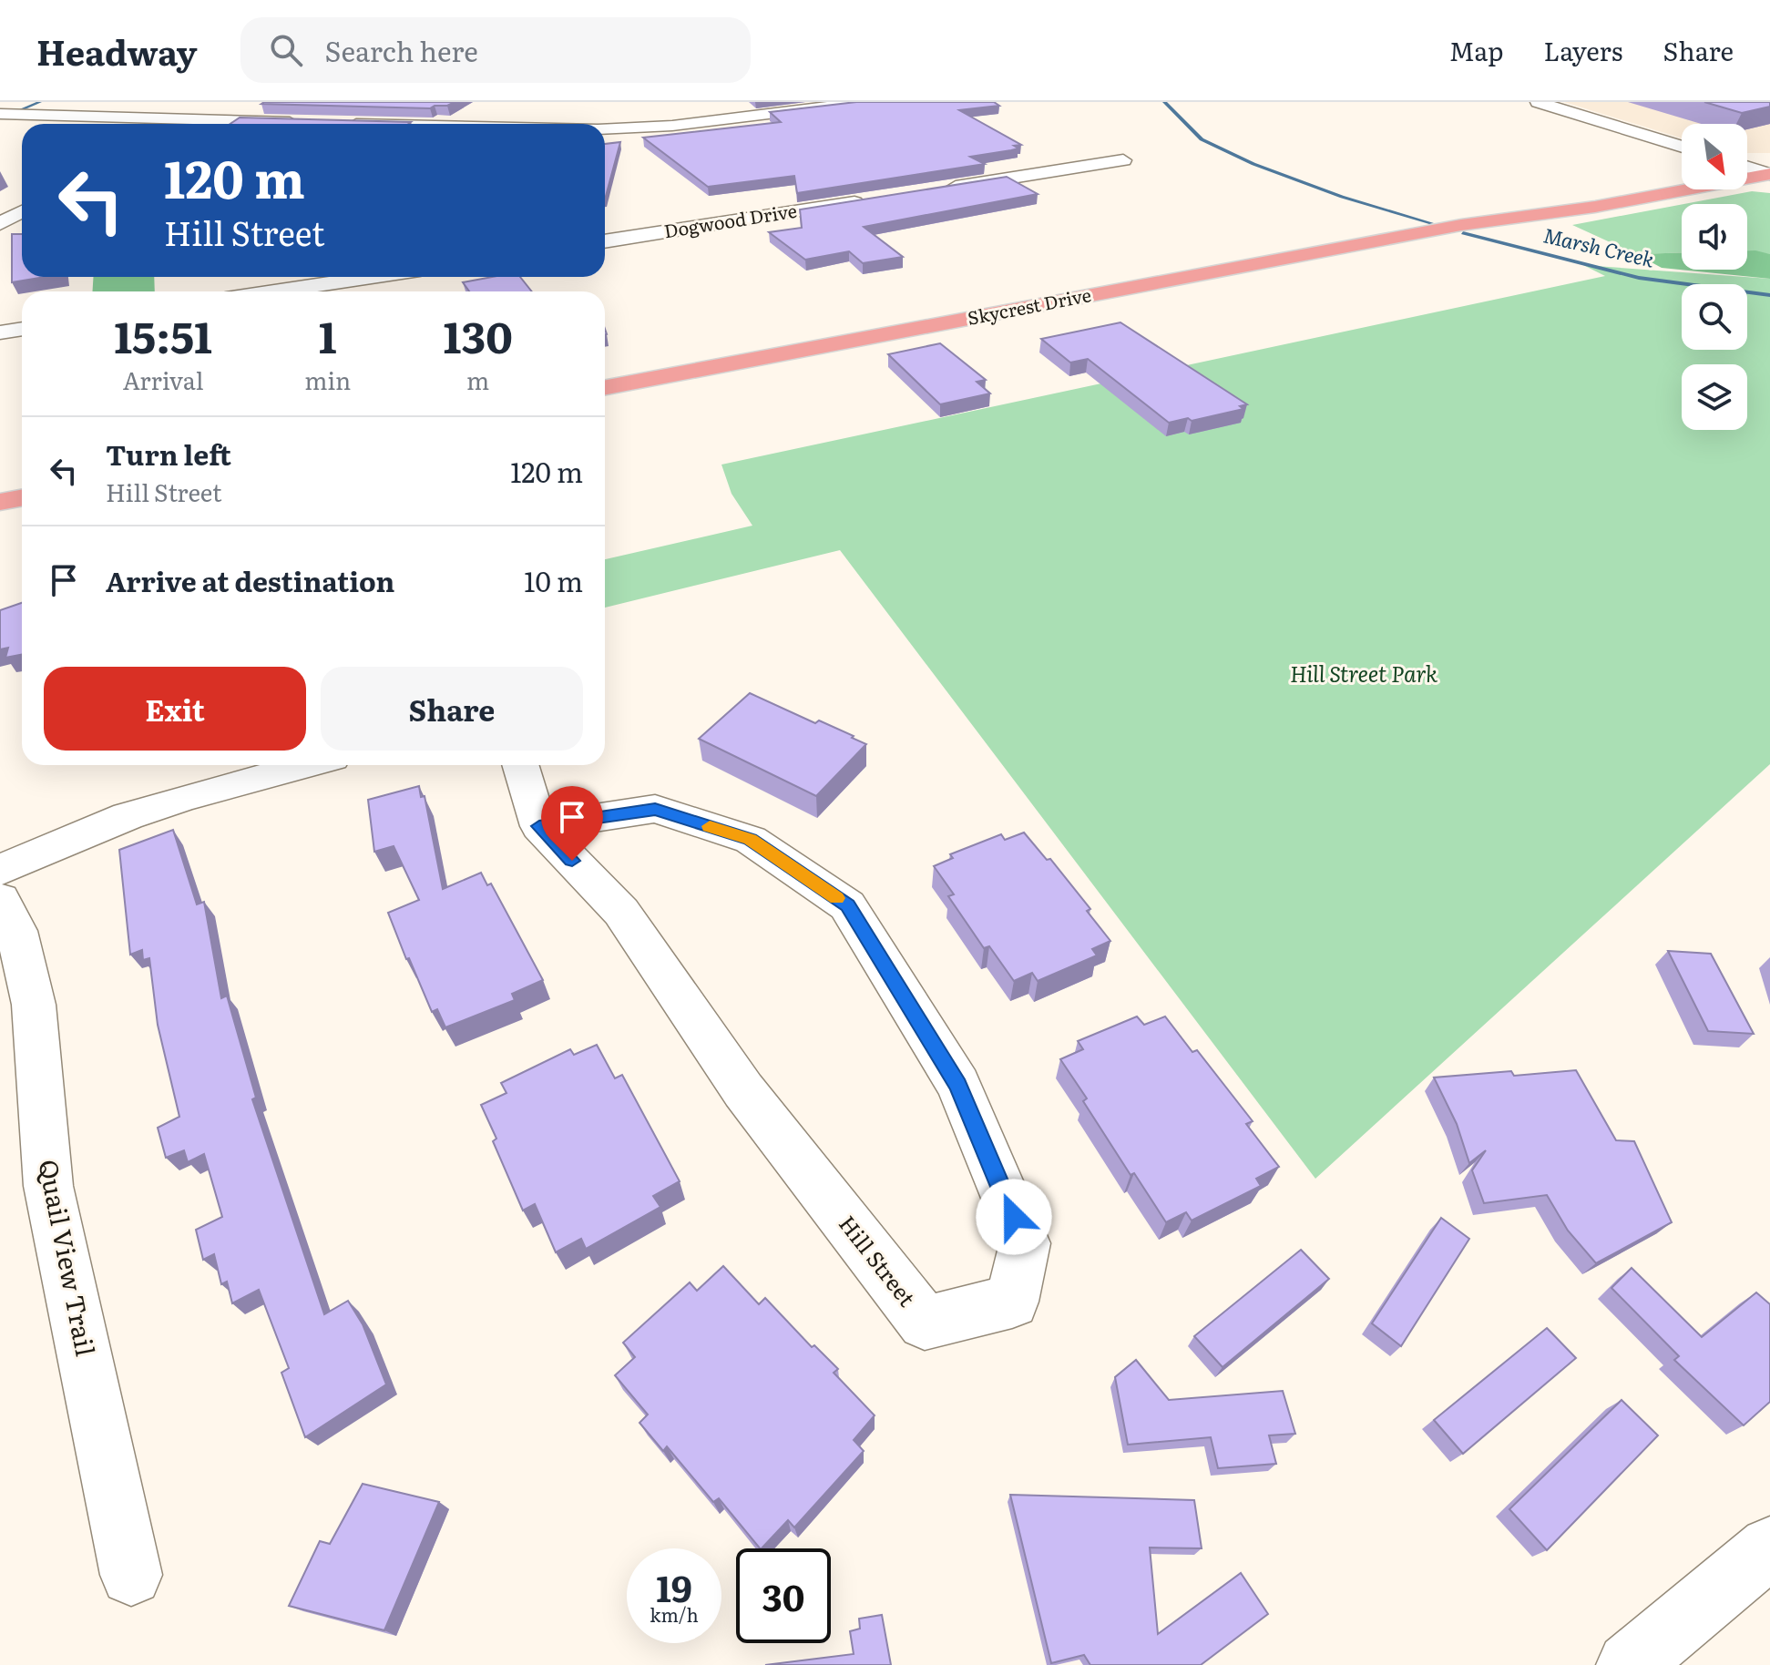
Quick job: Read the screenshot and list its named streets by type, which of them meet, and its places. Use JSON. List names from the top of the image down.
{
  "streets": {
    "main road": ["Skycrest Drive"],
    "street": ["Dogwood Drive", "Quail View Trail", "Hill Street"]
  },
  "water": ["Marsh Creek"],
  "parks": ["Hill Street Park"],
  "north": "bottom right",
  "page": {
    "header": "Headway",
    "search": "Search here",
    "nav": ["Map", "Layers", "Share"],
    "turn": ["120 m", "Hill Street"],
    "eta": [
      "15:51",
      "Arrival",
      "1",
      "min",
      "130",
      "m"
    ],
    "list": [
      {
        "name": "Turn left",
        "note": "Hill Street",
        "value": "120 m"
      },
      {
        "name": "Arrive at destination",
        "value": "10 m"
      }
    ],
    "buttons": ["Exit", "Share"],
    "speed": "19 km/h",
    "limit": "30"
  }
}
